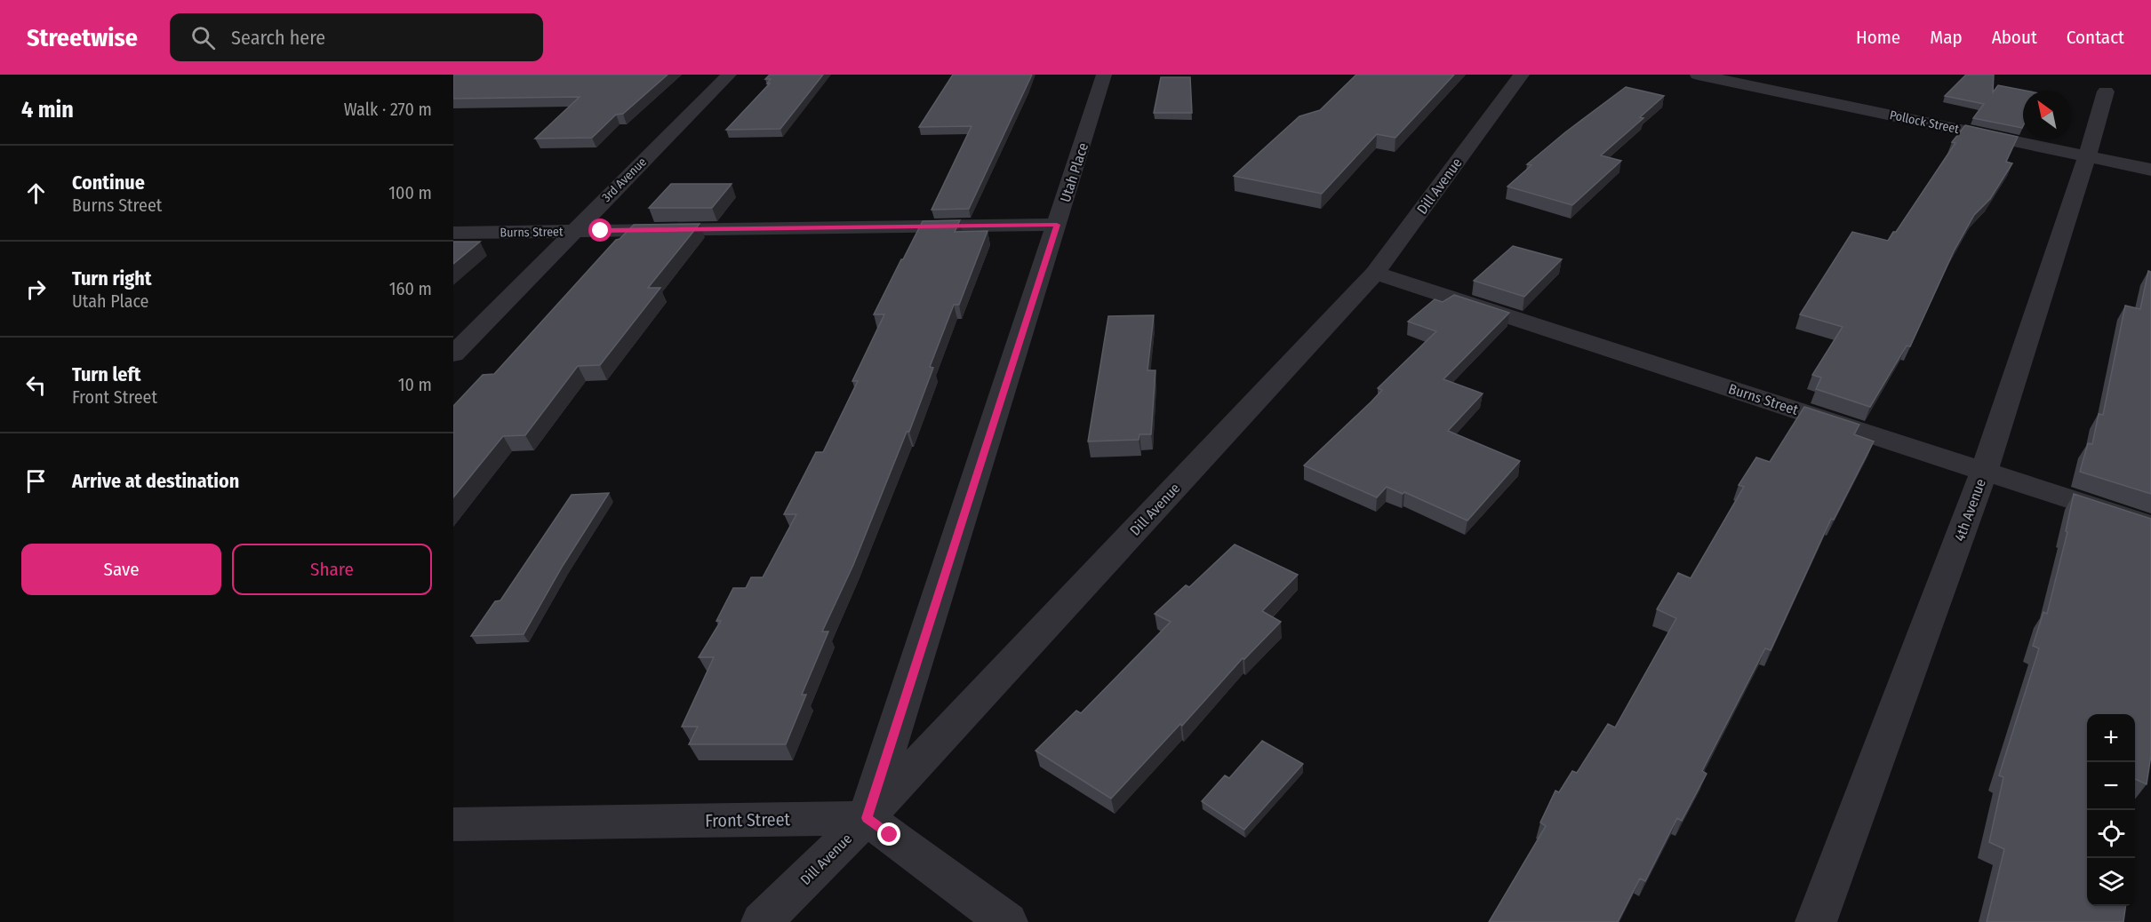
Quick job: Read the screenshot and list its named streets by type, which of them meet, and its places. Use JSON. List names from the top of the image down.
{
  "streets": {
    "street": [
      "Pollock Street",
      "Utah Place",
      "3rd Avenue",
      "Dill Avenue",
      "Burns Street",
      "4th Avenue",
      "Front Street"
    ]
  },
  "crossings": [
    ["Pollock Street", "4th Avenue"],
    ["Utah Place", "Dill Avenue"],
    ["Utah Place", "Burns Street"],
    ["Utah Place", "Front Street"],
    ["3rd Avenue", "Burns Street"],
    ["Dill Avenue", "Burns Street"],
    ["Dill Avenue", "Front Street"],
    ["Burns Street", "4th Avenue"]
  ],
  "north": "top left",
  "page": {
    "header": "Streetwise",
    "search": "Search here",
    "nav": [
      "Home",
      "Map",
      "About",
      "Contact"
    ],
    "heading": ["4 min", "Walk · 270 m"],
    "list": [
      ["Continue", "Burns Street", "100 m"],
      ["Turn right", "Utah Place", "160 m"],
      ["Turn left", "Front Street", "10 m"],
      "Arrive at destination"
    ],
    "buttons": ["Save", "Share"],
    "map_buttons": ["+", "−"]
  }
}
